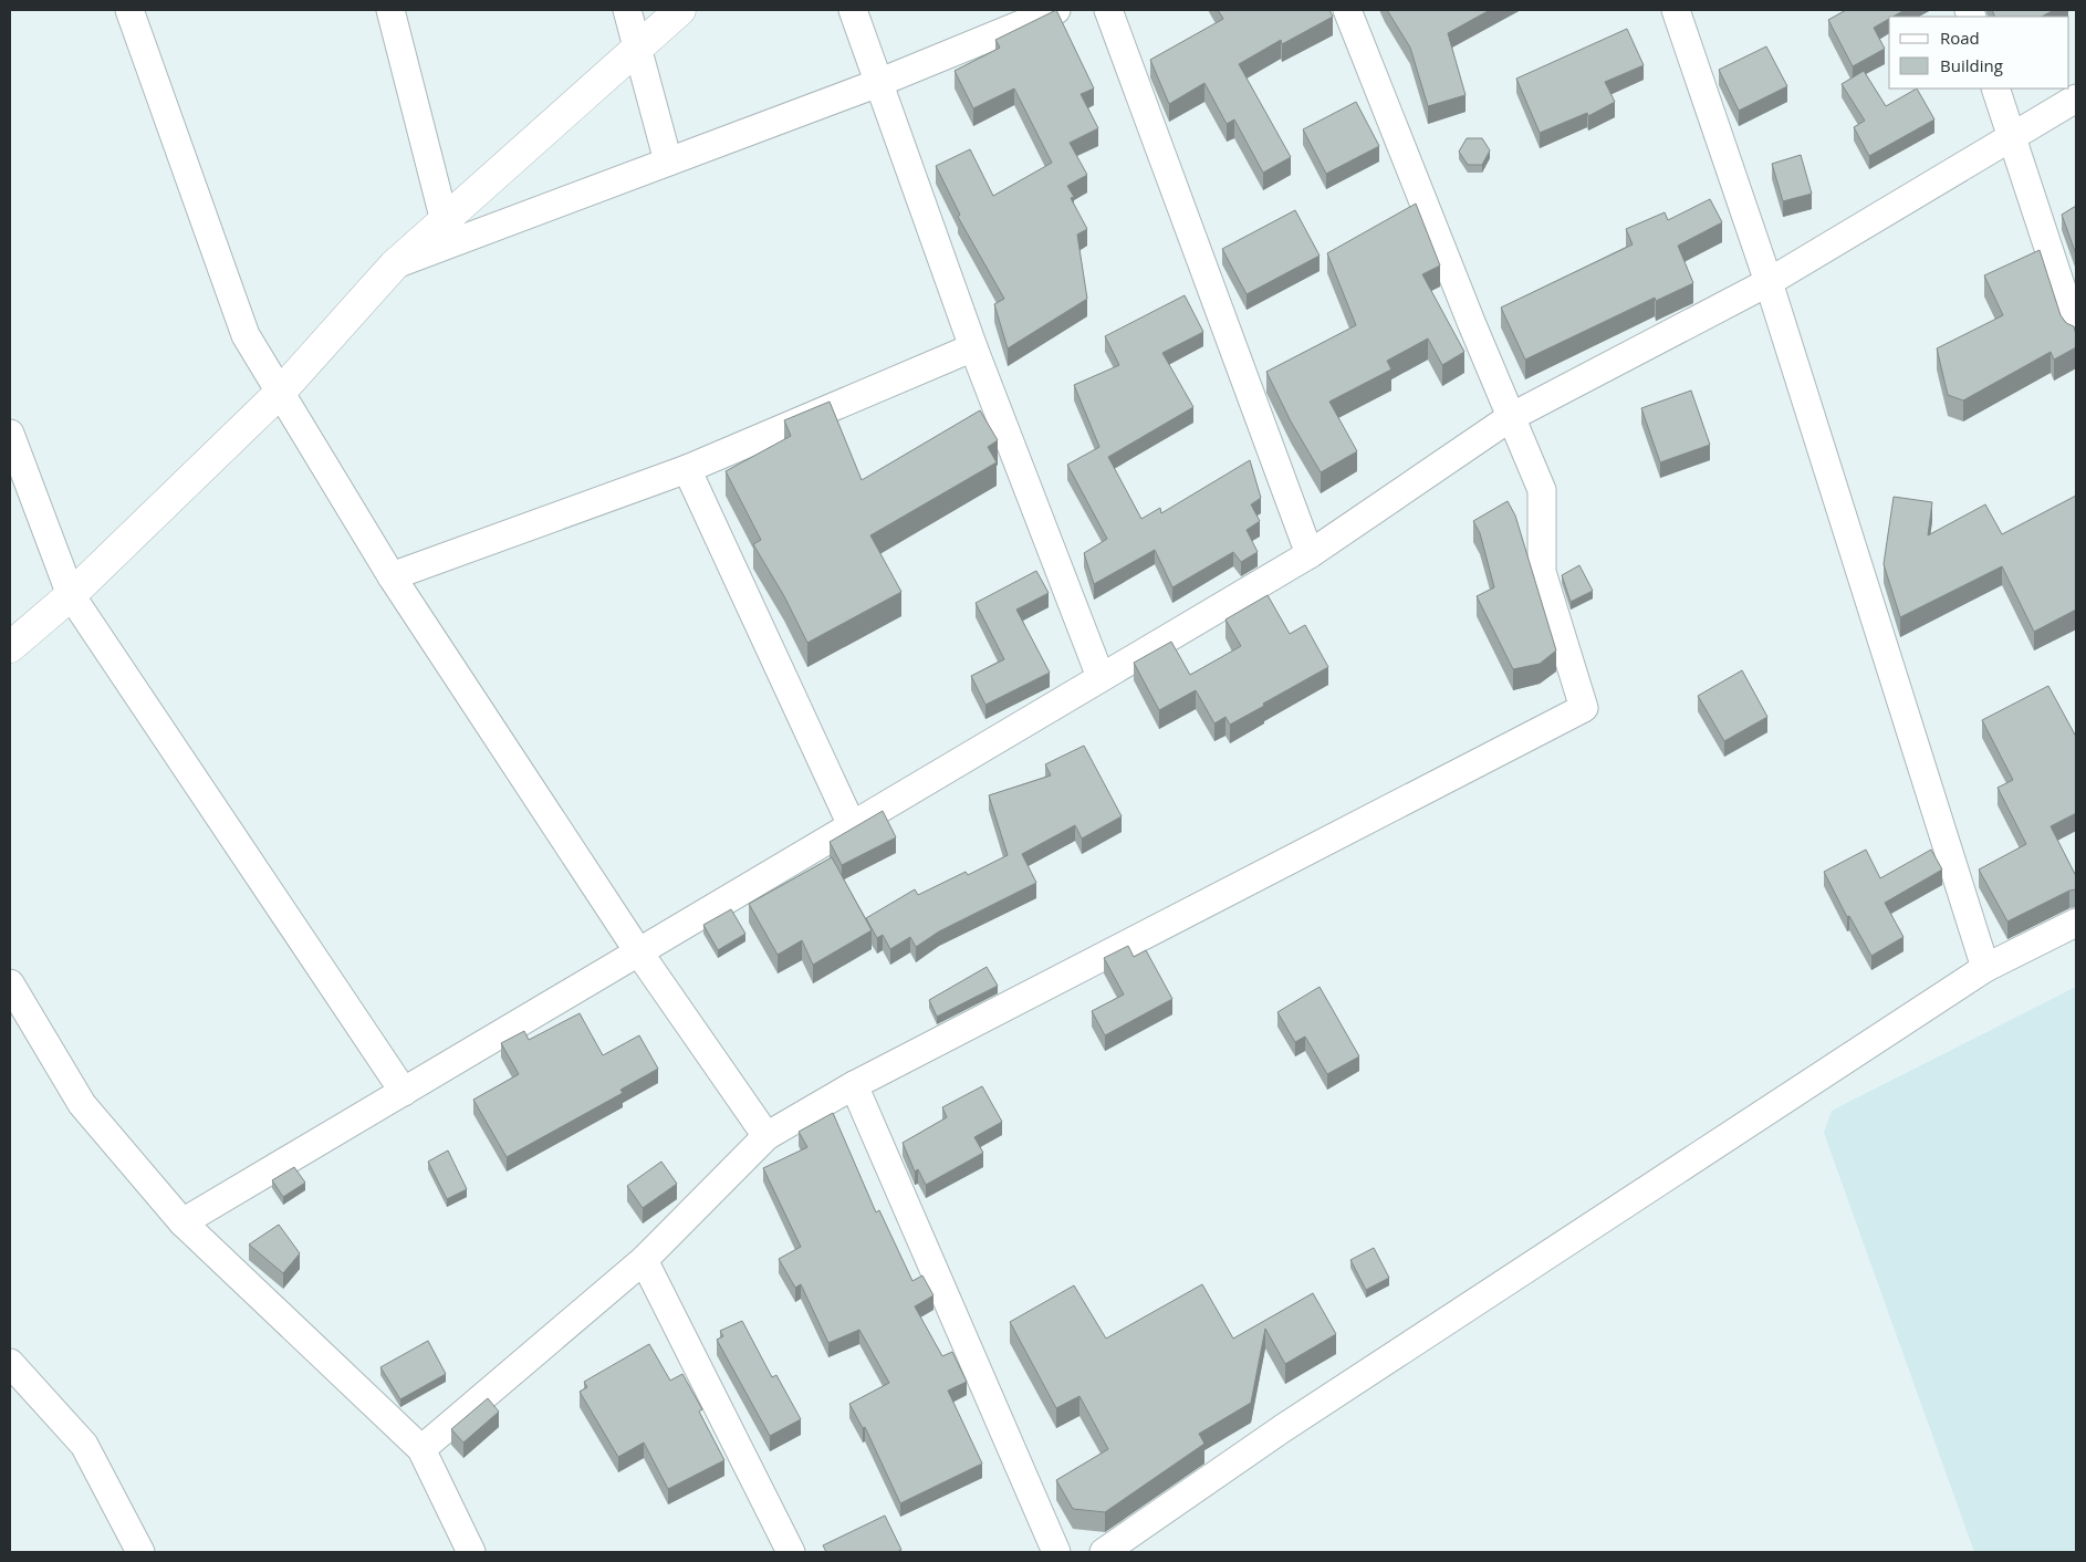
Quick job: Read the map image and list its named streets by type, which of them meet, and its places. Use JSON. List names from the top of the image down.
{
  "legend": ["Road", "Building"]
}
